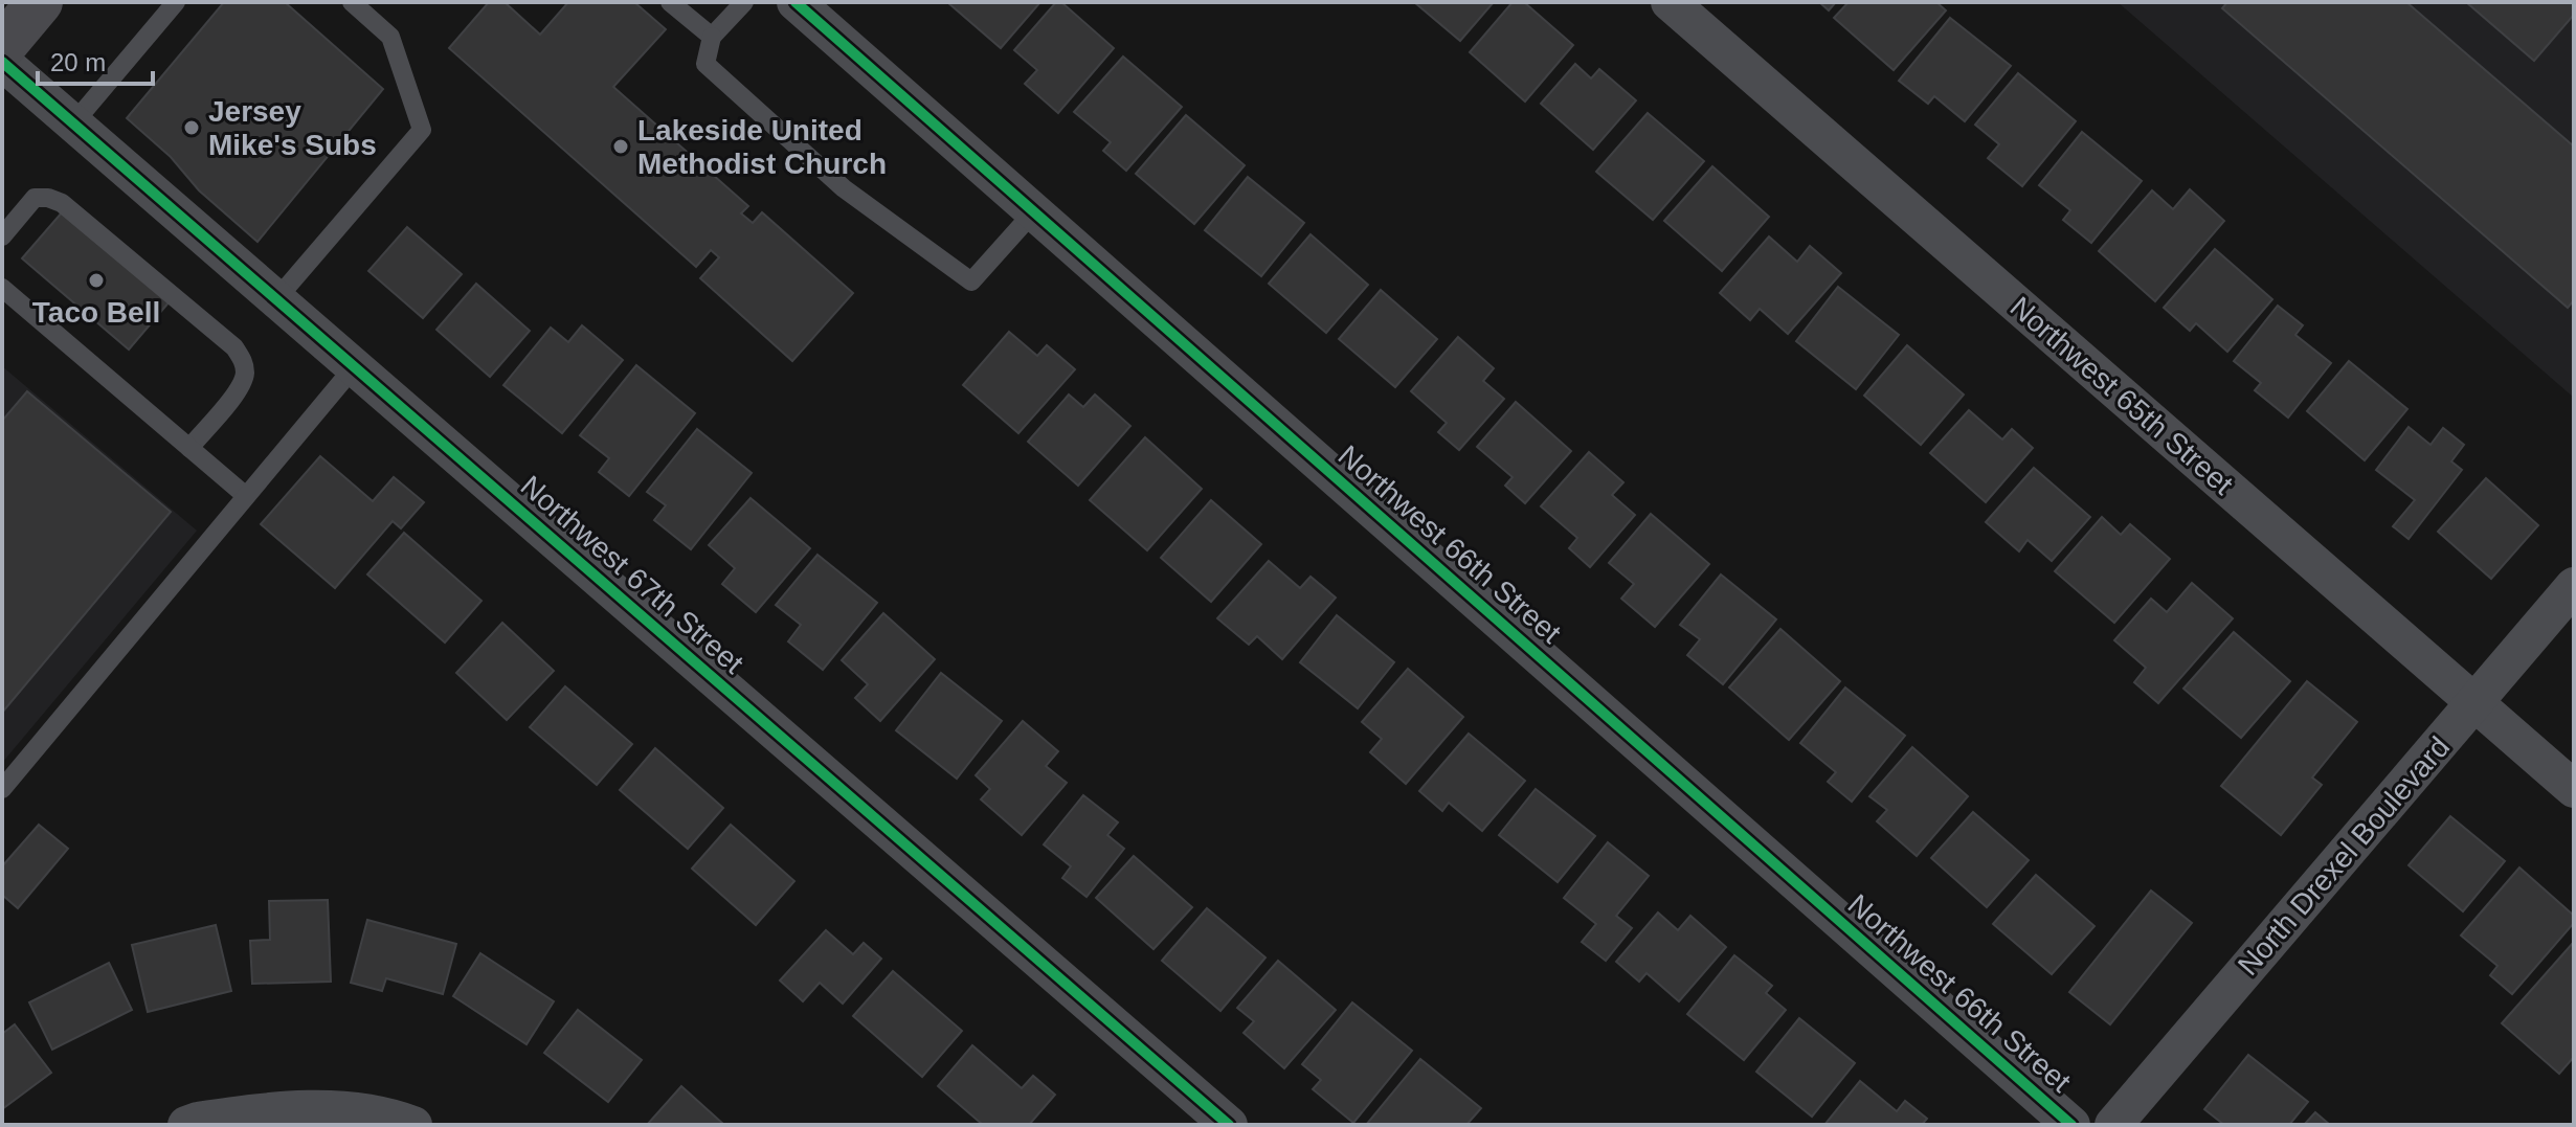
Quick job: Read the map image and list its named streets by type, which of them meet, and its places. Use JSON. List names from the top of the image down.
{
  "streets": {
    "street": [
      "Northwest 65th Street",
      "Northwest 66th Street",
      "Northwest 67th Street",
      "North Drexel Boulevard"
    ]
  },
  "crossings": [
    ["Northwest 65th Street", "North Drexel Boulevard"]
  ],
  "places": ["Jersey Mike's Subs", "Lakeside United Methodist Church", "Taco Bell"],
  "scale_bar": "20 m"
}
